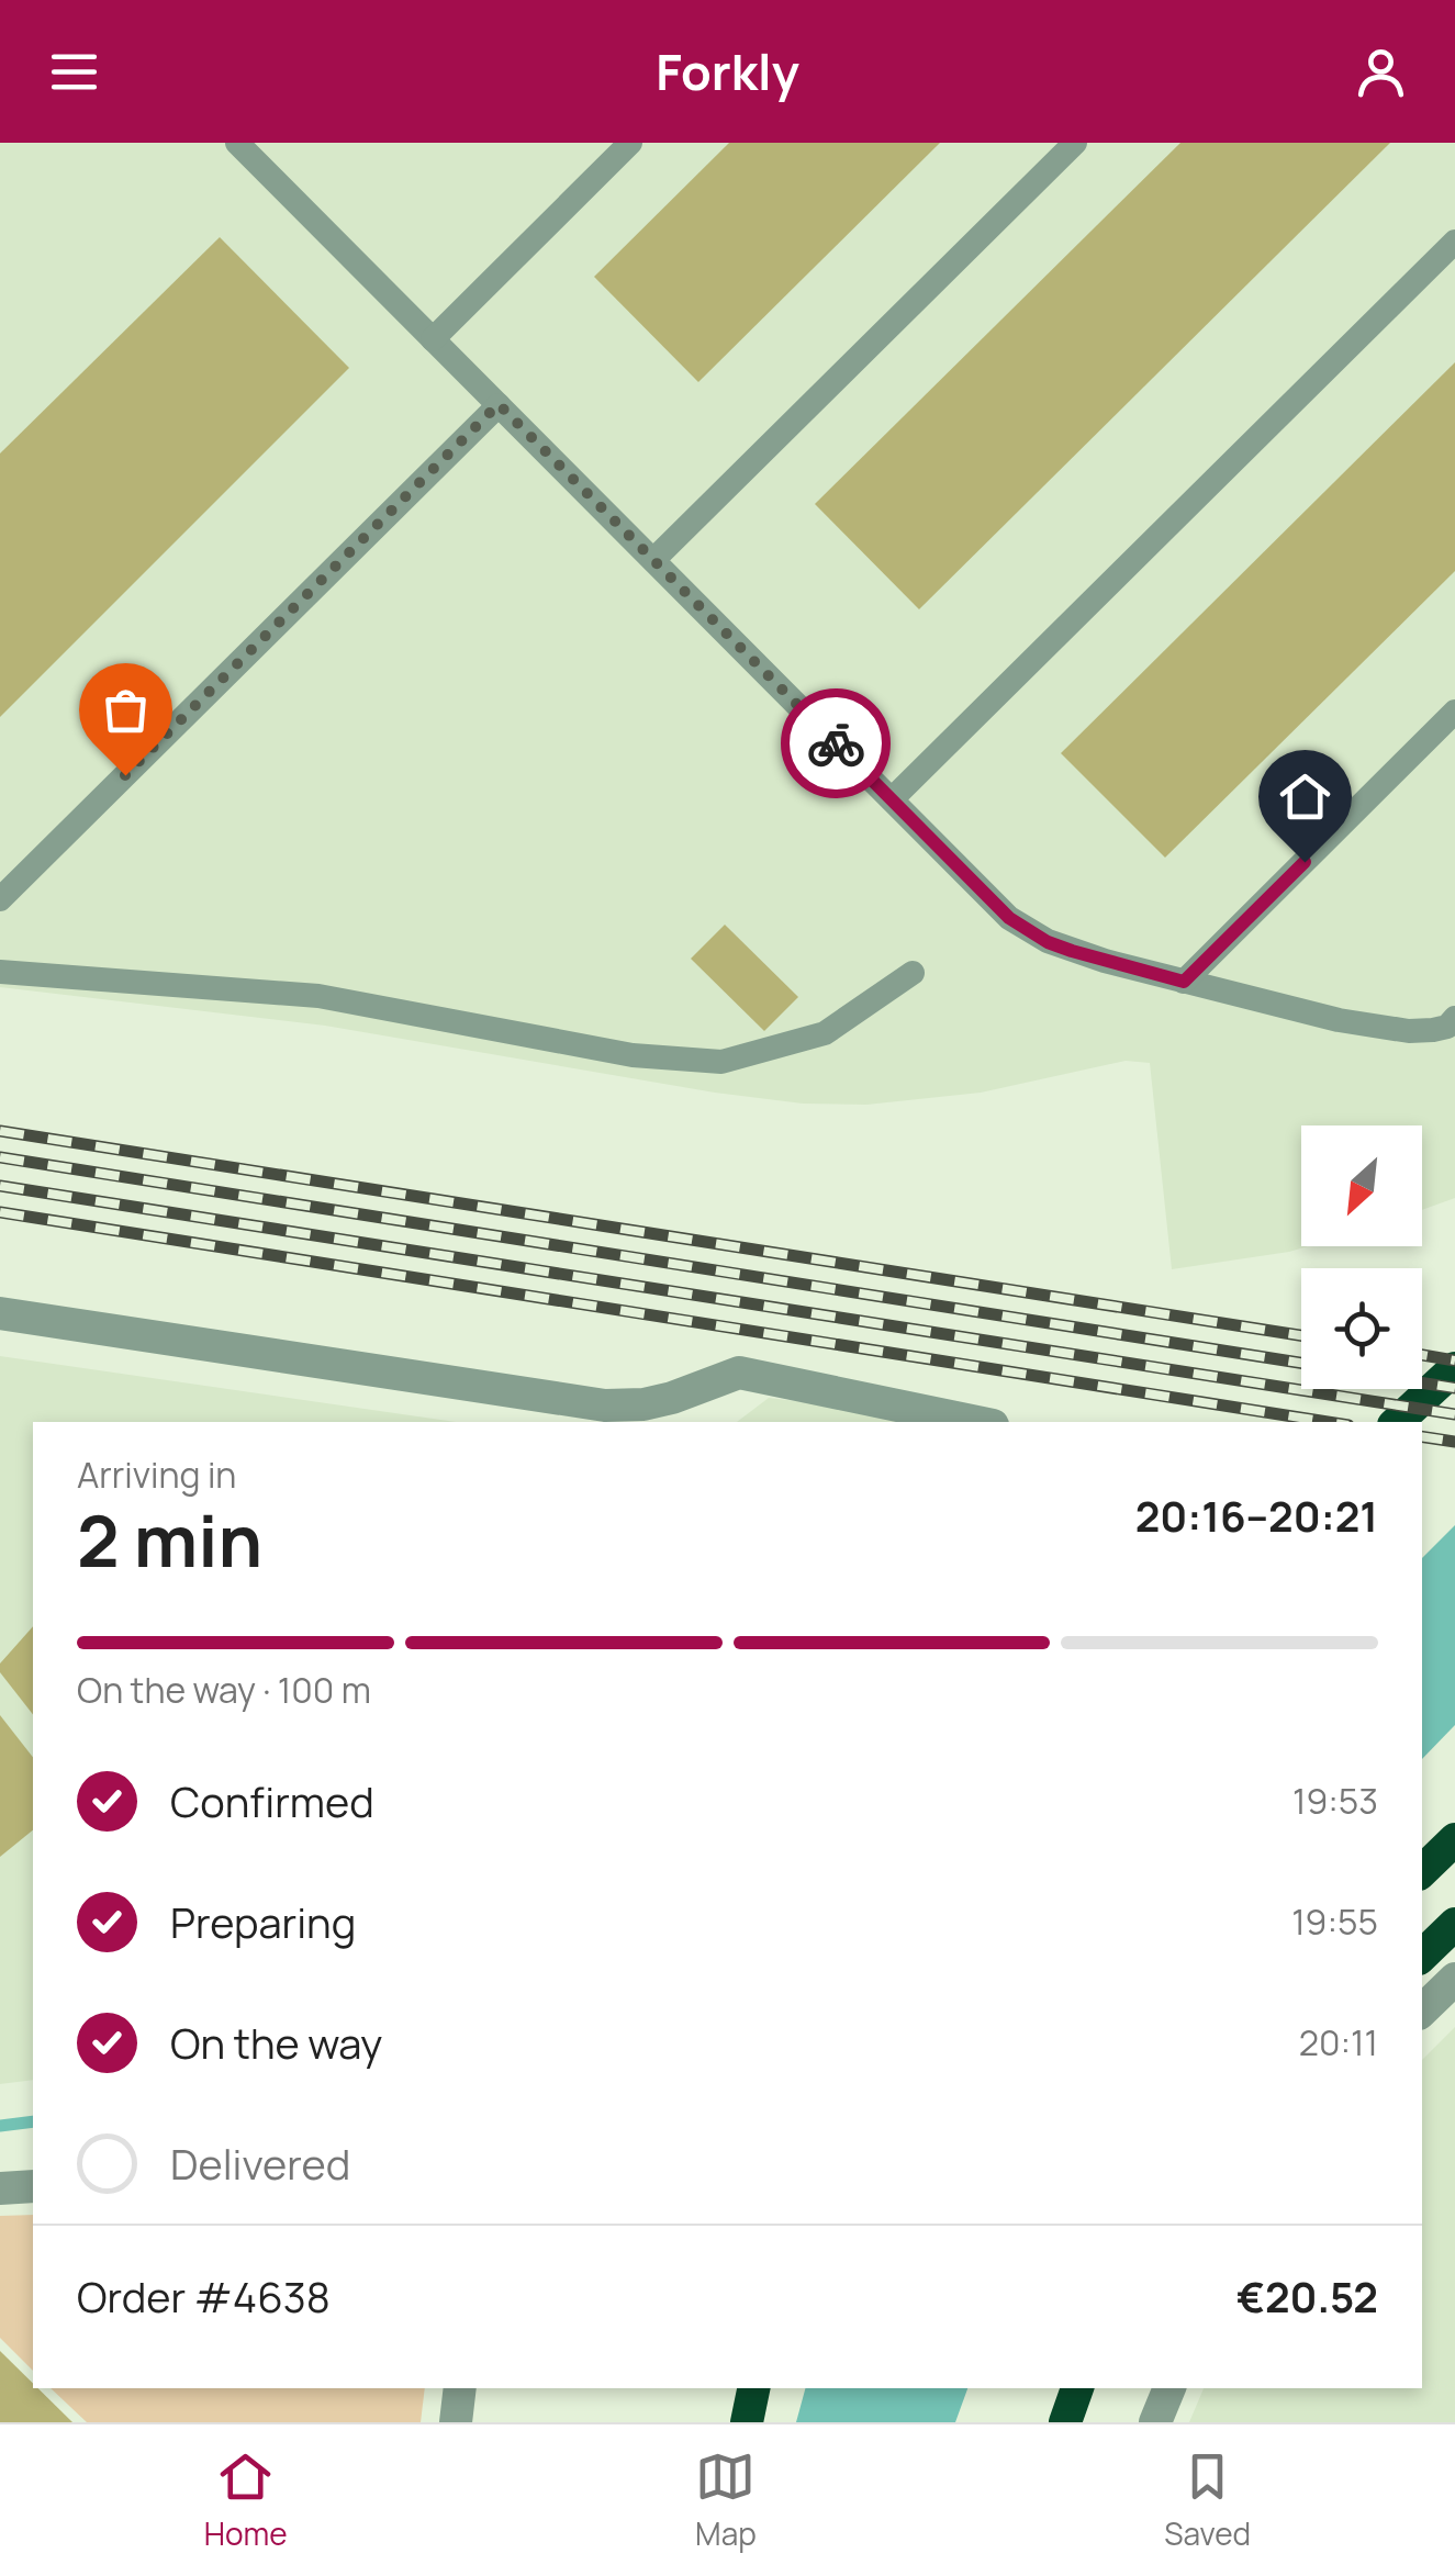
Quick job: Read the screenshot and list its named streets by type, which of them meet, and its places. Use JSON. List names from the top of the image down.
{
  "north": "bottom left",
  "page": {
    "header": "Forkly",
    "heading": ["2 min", "Arriving in", "20:16–20:21"],
    "panel": ["Order #4638", "€20.52"],
    "bar": "On the way · 100 m",
    "list": [
      ["Confirmed", "19:53"],
      ["Preparing", "19:55"],
      ["On the way", "20:11"],
      "Delivered"
    ],
    "tabs": ["Home", "Map", "Saved"]
  }
}
